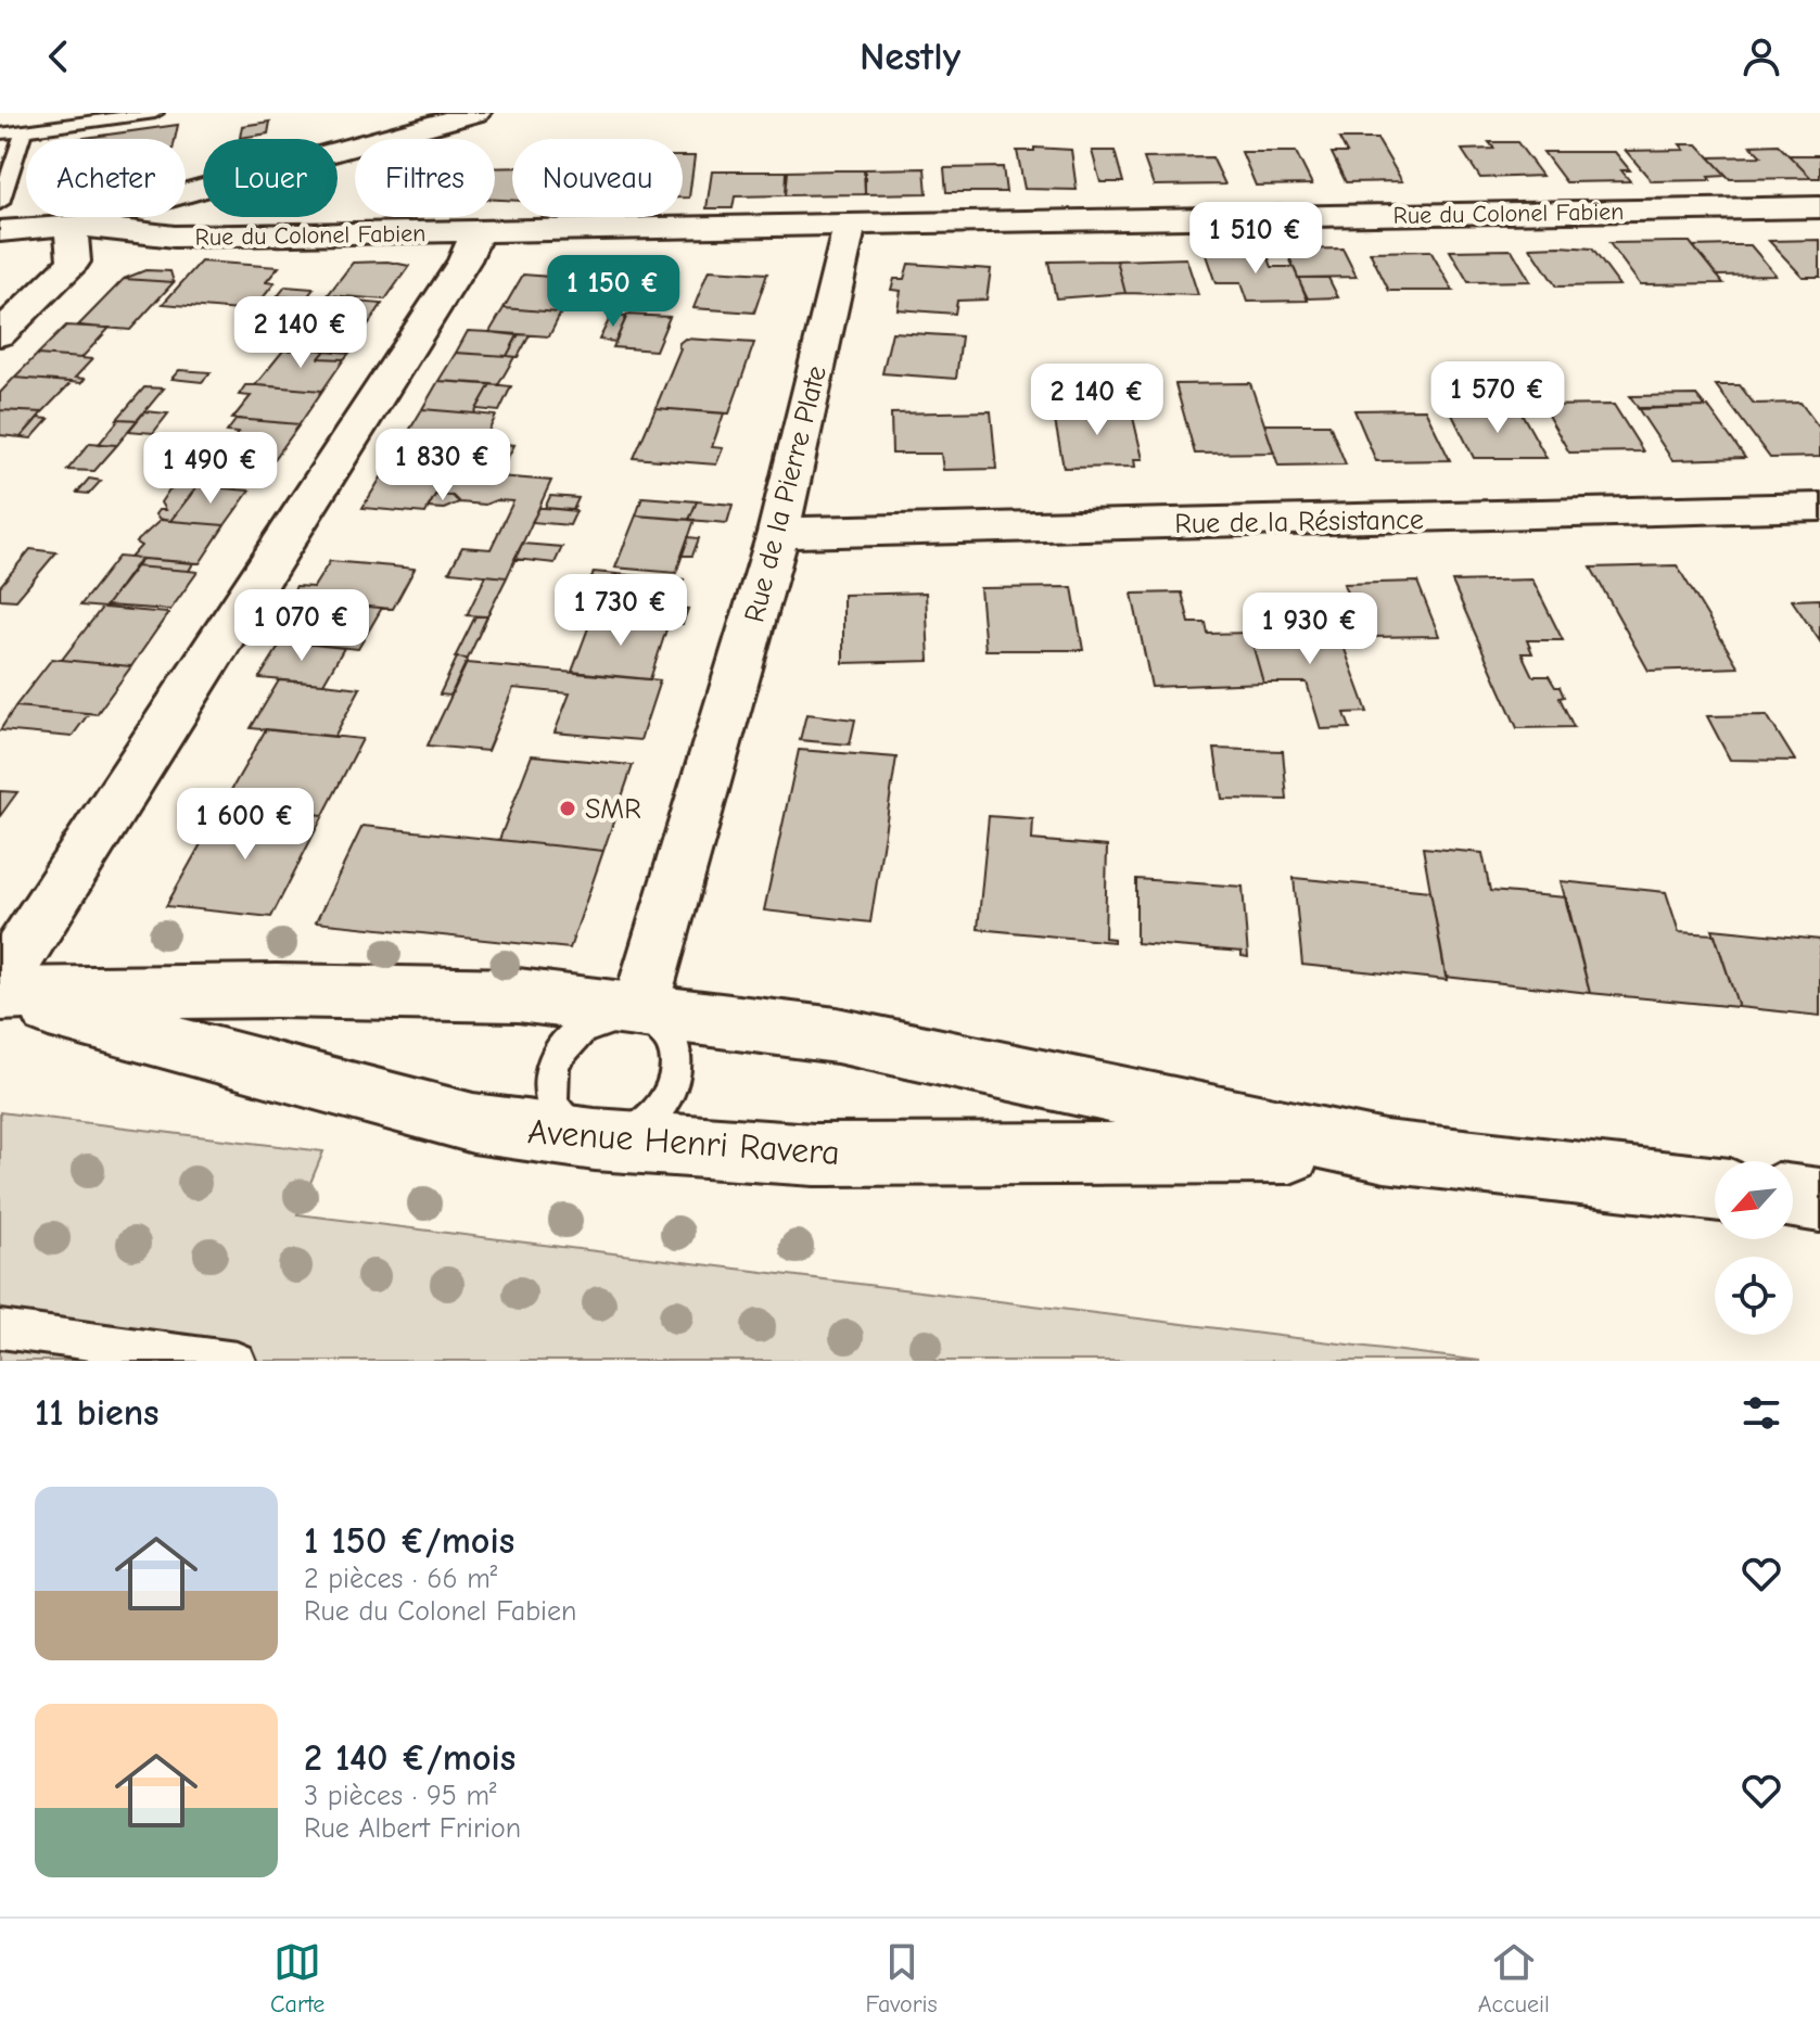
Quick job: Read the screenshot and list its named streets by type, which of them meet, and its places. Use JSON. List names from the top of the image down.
{
  "streets": {
    "street": [
      "Rue du Colonel Fabien",
      "Rue de la Pierre Plate",
      "Rue de la Résistance",
      "Avenue Henri Ravera"
    ]
  },
  "crossings": [
    ["Rue du Colonel Fabien", "Rue de la Pierre Plate"],
    ["Rue de la Pierre Plate", "Rue de la Résistance"],
    ["Rue de la Pierre Plate", "Avenue Henri Ravera"]
  ],
  "places": ["SMR"],
  "north": "bottom left",
  "page": {
    "header": "Nestly",
    "chip": [
      "Acheter",
      "Louer",
      "Filtres",
      "Nouveau"
    ],
    "price": [
      "1 510 €",
      "1 150 €",
      "2 140 €",
      "1 570 €",
      "2 140 €",
      "1 830 €",
      "1 490 €",
      "1 730 €",
      "1 070 €",
      "1 930 €",
      "1 600 €"
    ],
    "heading": "11 biens",
    "list": [
      {
        "name": "1 150 €/mois",
        "note": "2 pièces · 66 m² · Rue du Colonel Fabien"
      },
      {
        "name": "2 140 €/mois",
        "note": "3 pièces · 95 m² · Rue Albert Fririon"
      }
    ],
    "tabs": ["Carte", "Favoris", "Accueil"]
  }
}
